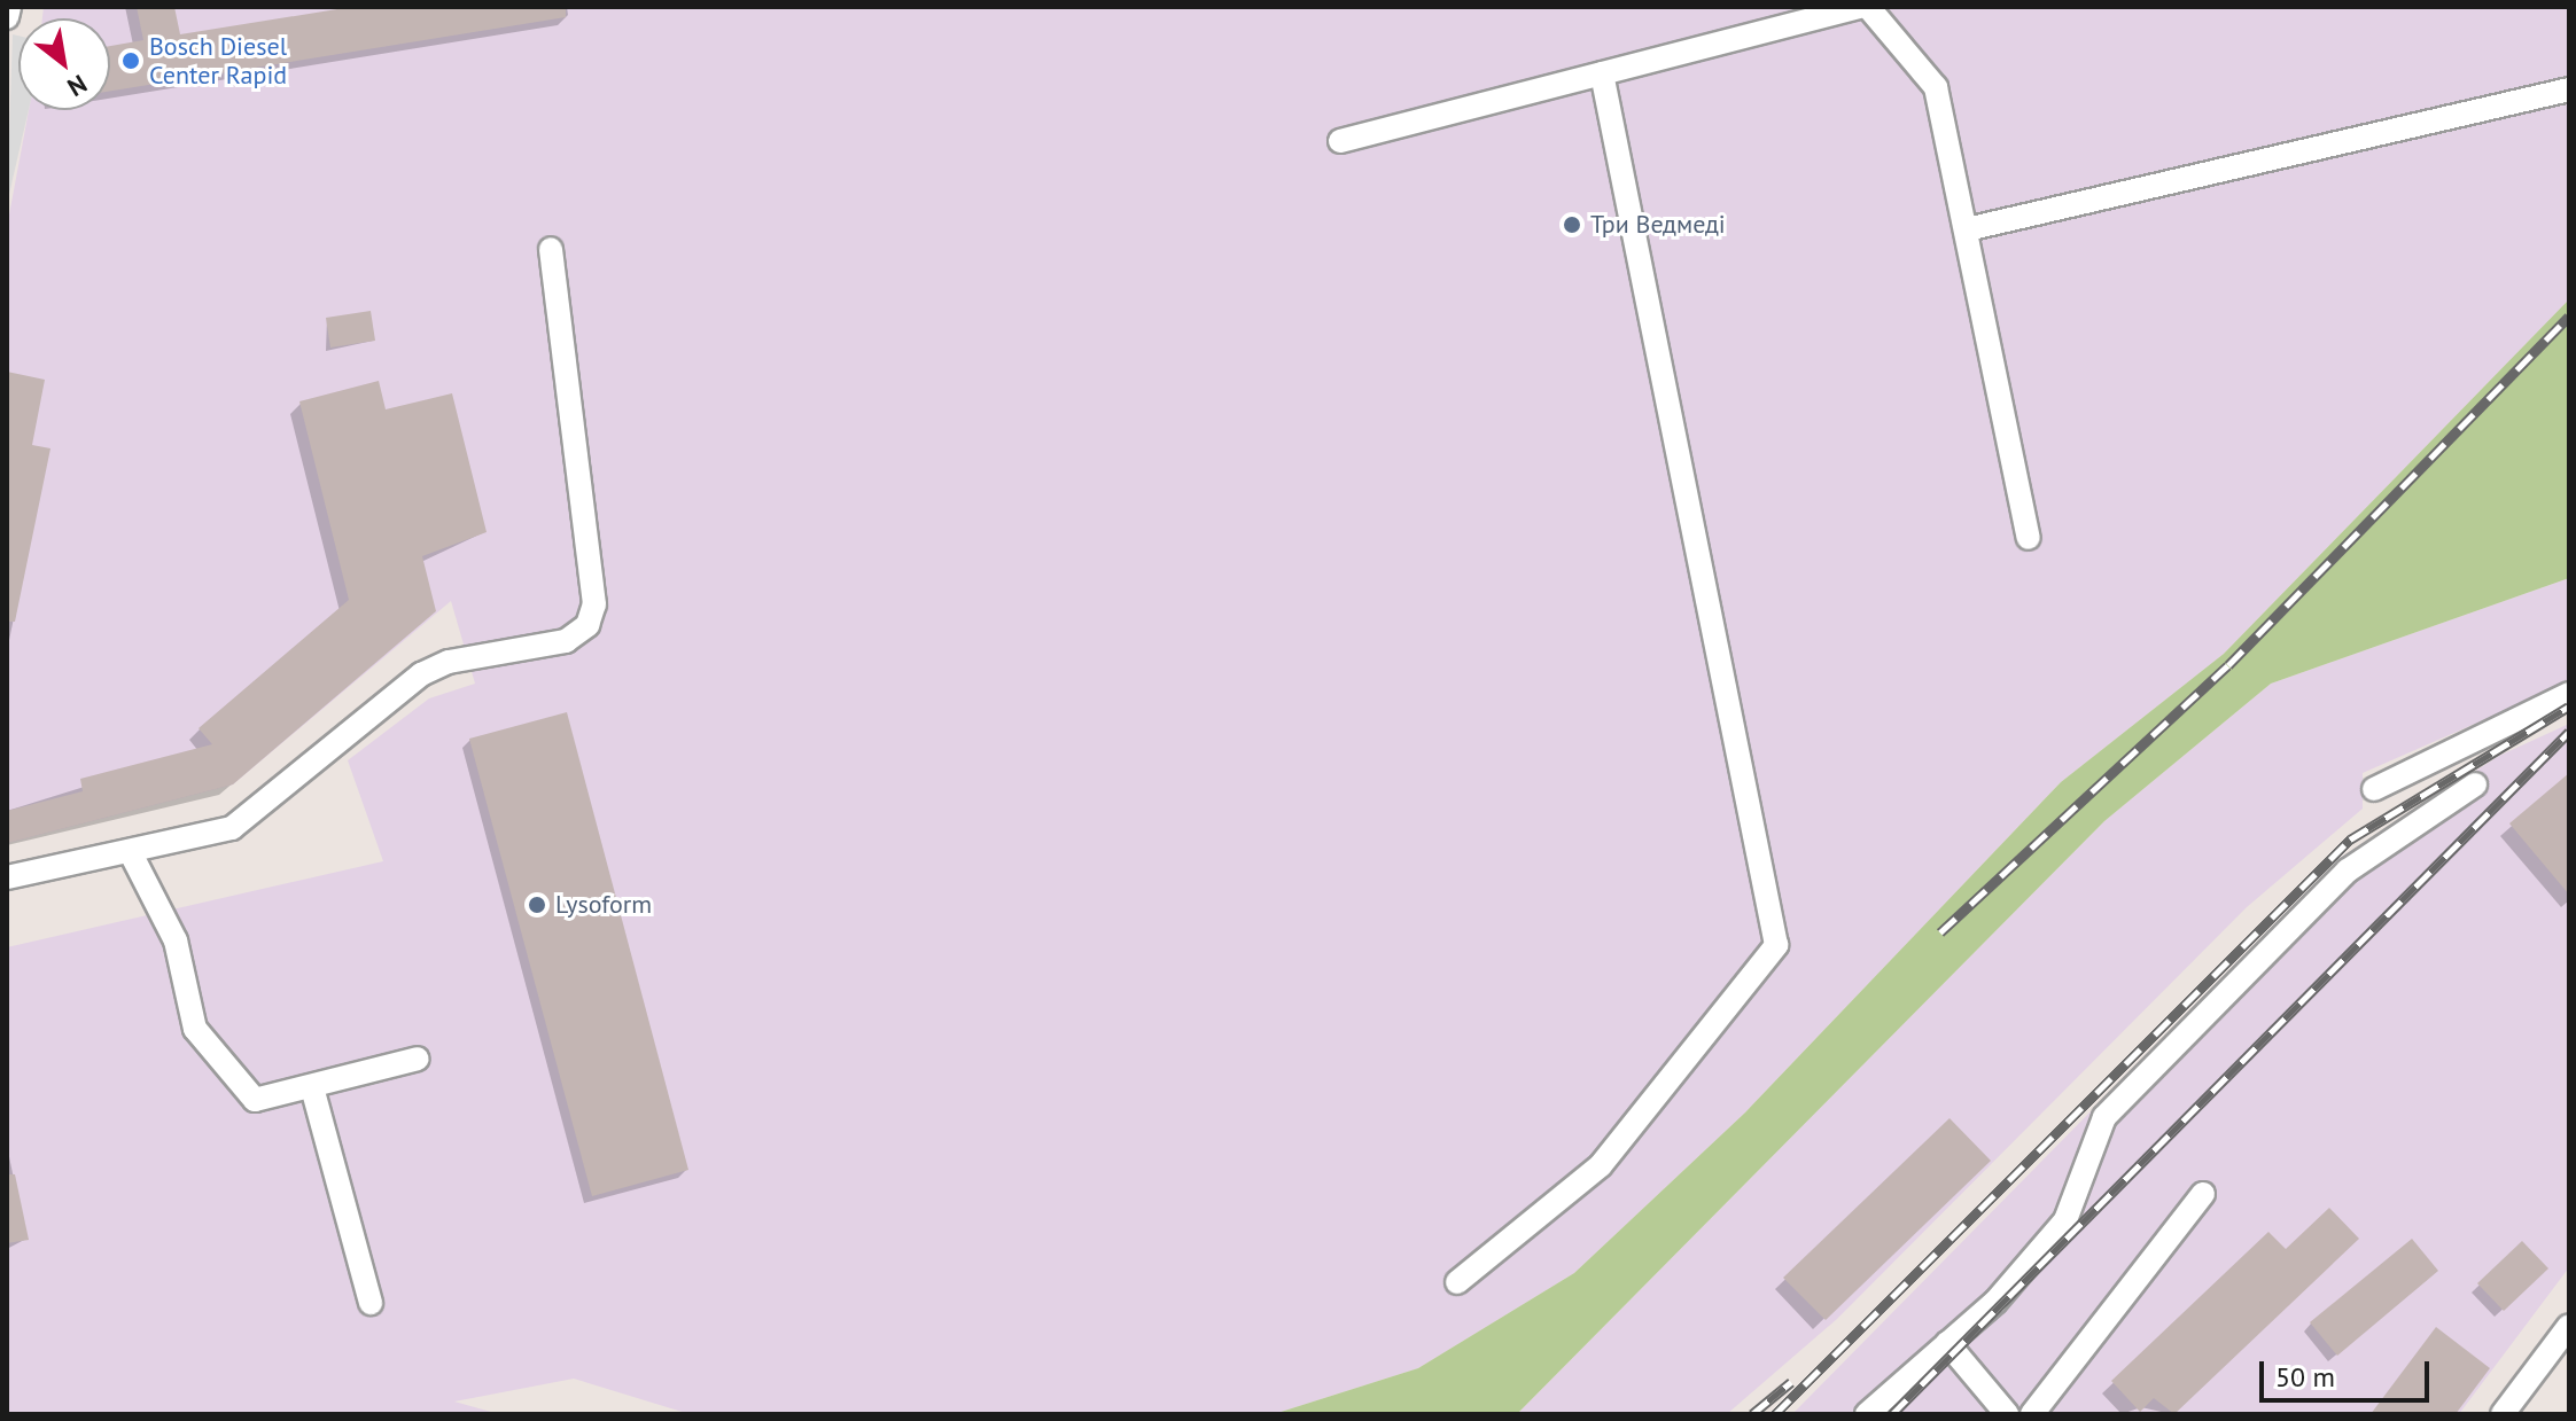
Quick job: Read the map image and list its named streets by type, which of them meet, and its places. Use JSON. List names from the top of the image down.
{
  "places": ["Bosch Diesel Center Rapid", "Три Ведмеді", "Lysoform"],
  "scale_bar": "50 m",
  "north": "bottom right"
}
